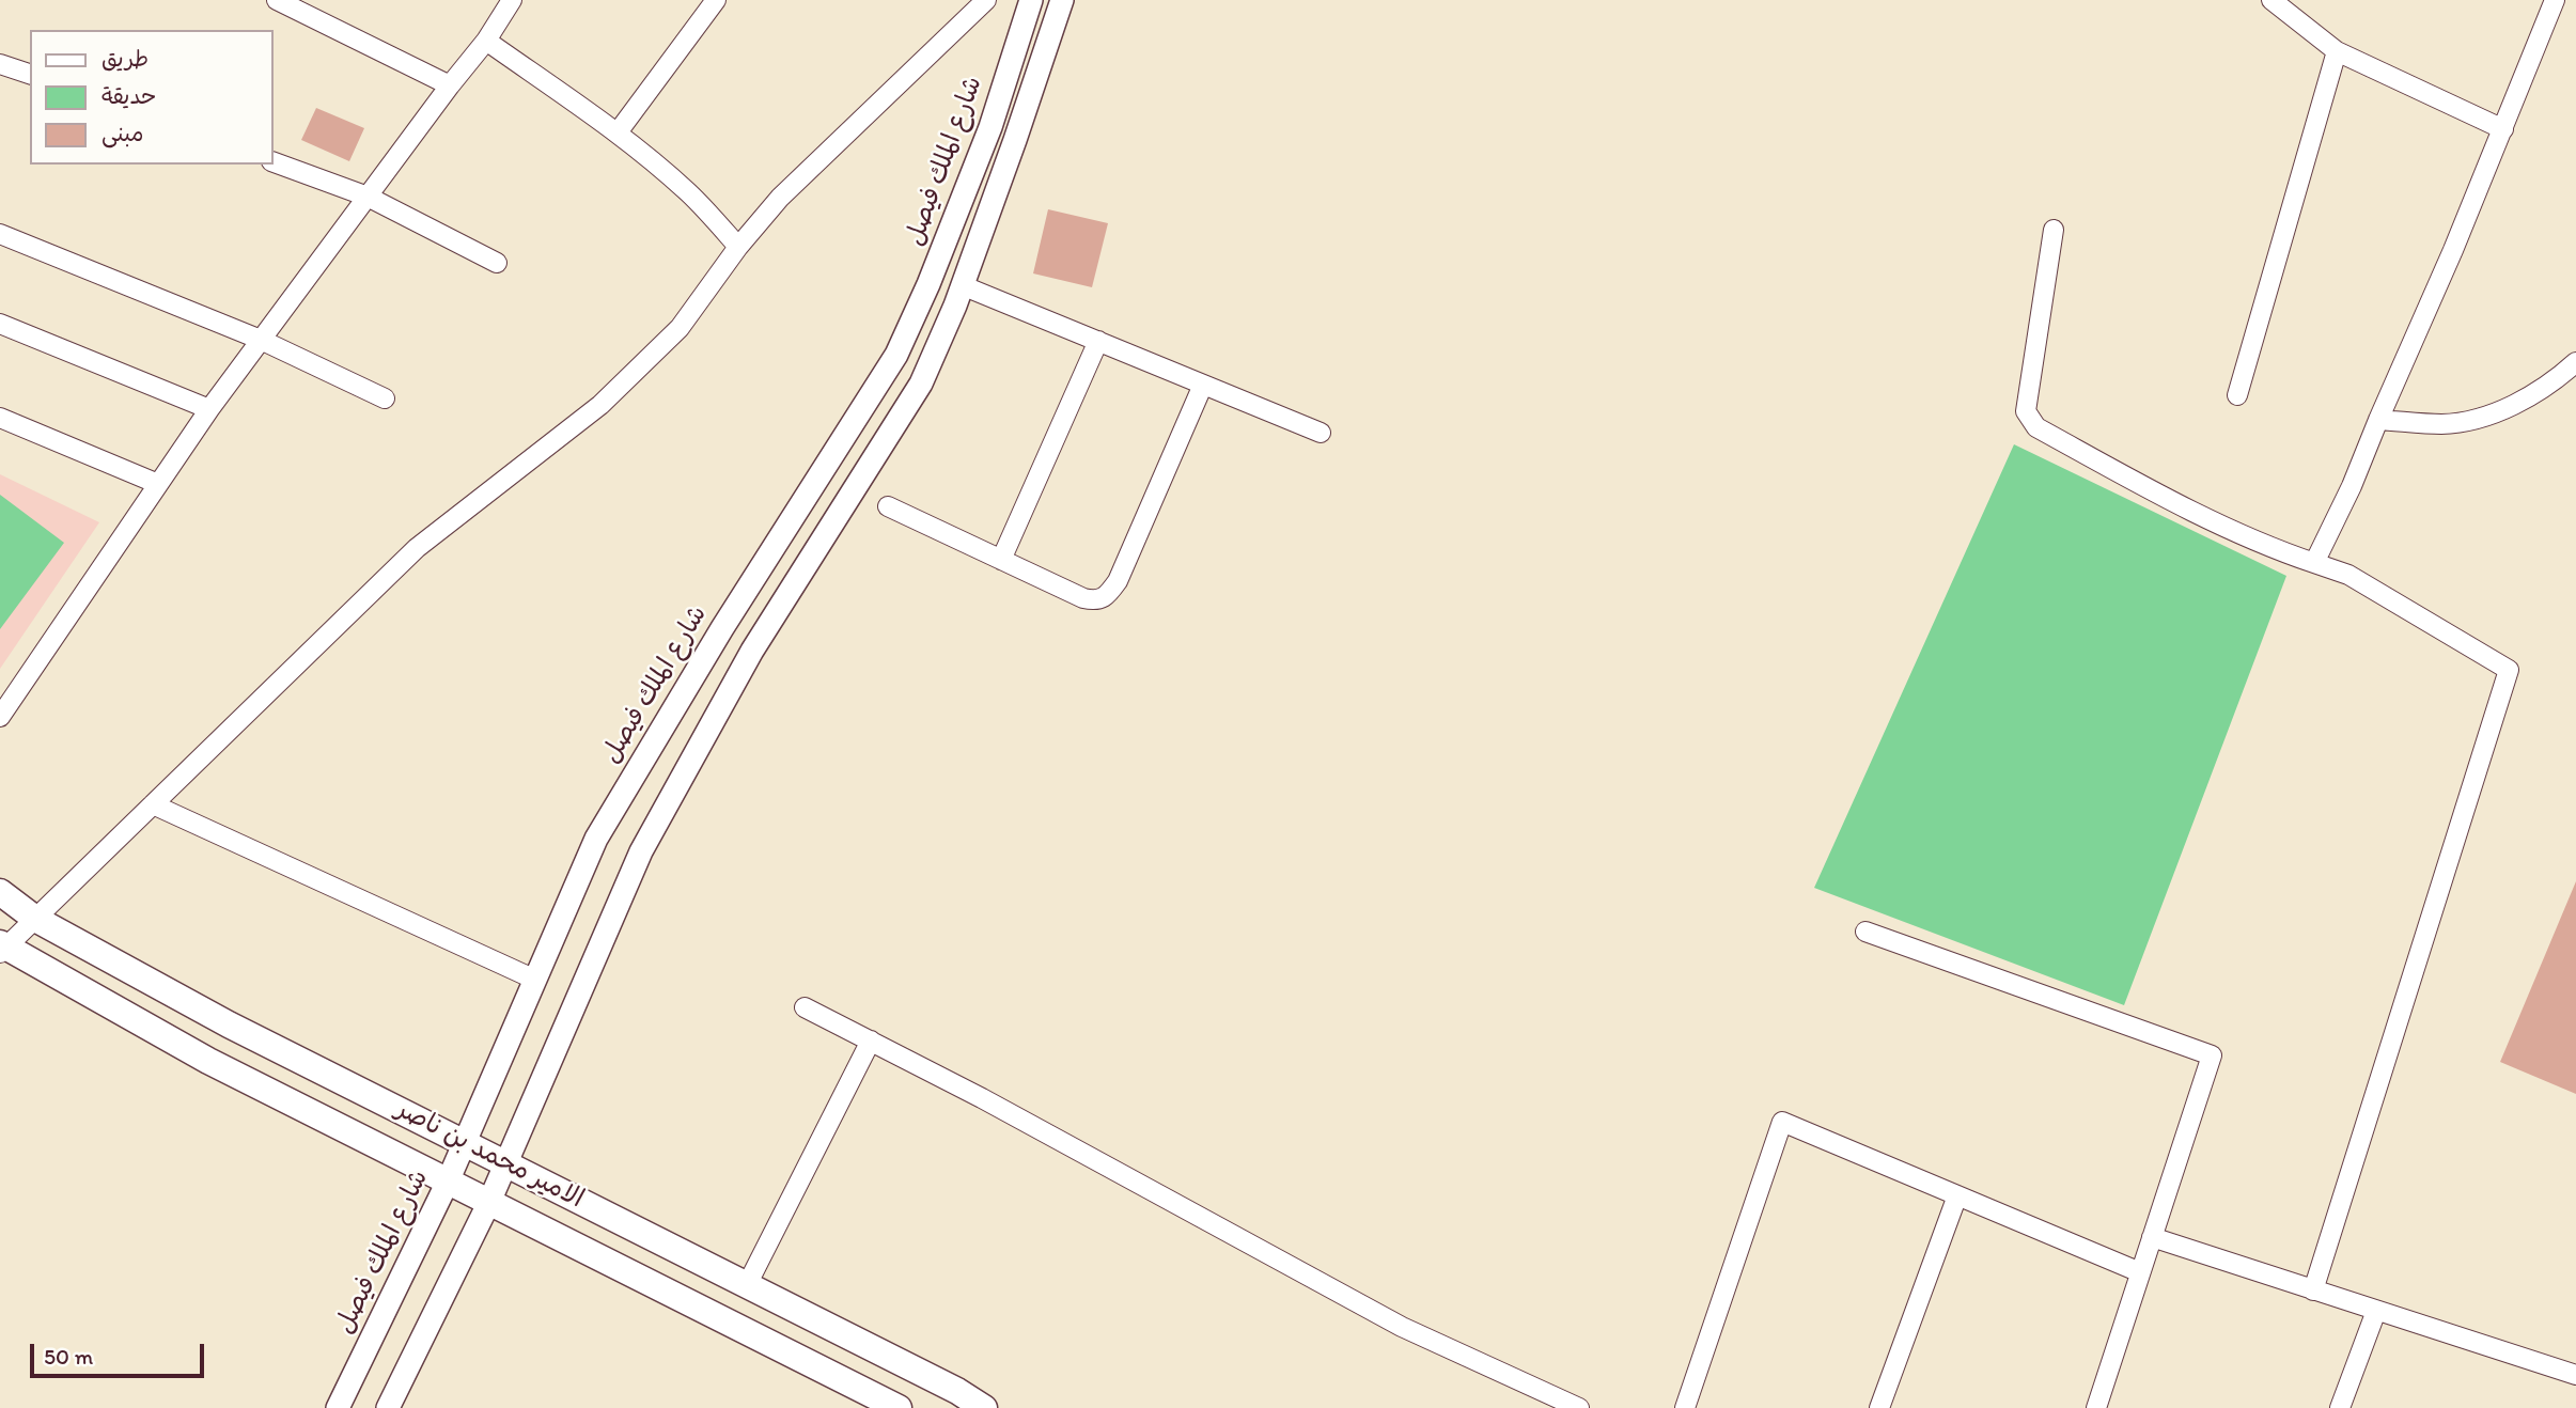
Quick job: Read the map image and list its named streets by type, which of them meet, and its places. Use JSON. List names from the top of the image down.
{
  "streets": {
    "main road": ["الامير محمد بن ناصر"],
    "street": ["شارع الملك فيصل"]
  },
  "crossings": [
    ["شارع الملك فيصل", "الامير محمد بن ناصر"]
  ],
  "legend": ["طريق", "حديقة", "مبنى"],
  "scale_bar": "50 m"
}
